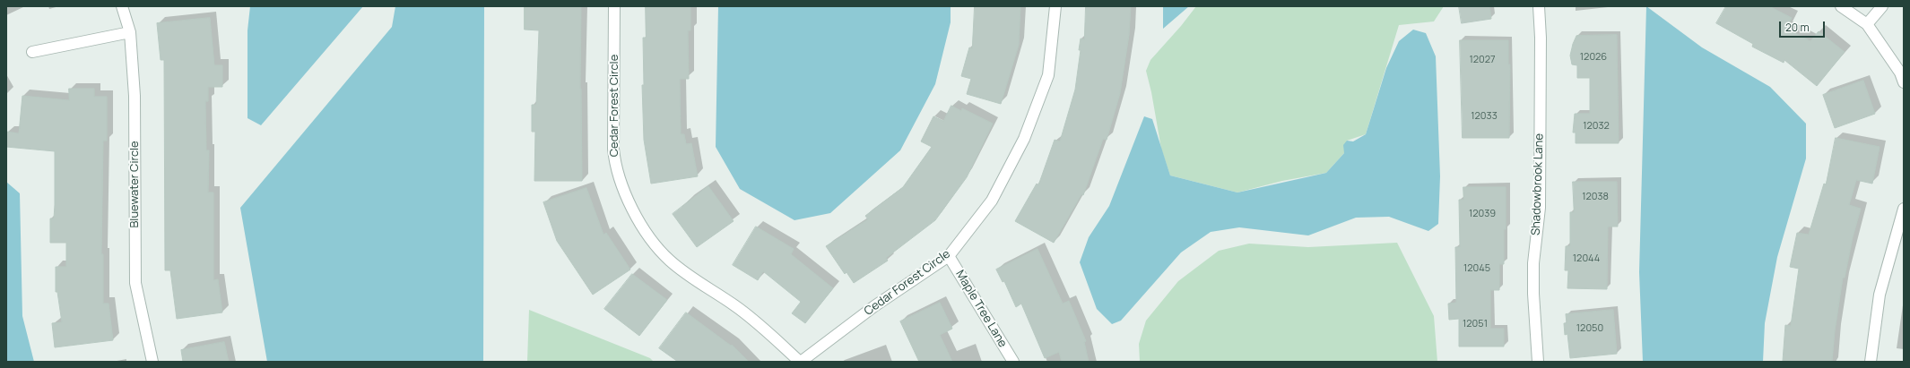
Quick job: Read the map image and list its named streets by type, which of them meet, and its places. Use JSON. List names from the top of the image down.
{
  "streets": {
    "street": [
      "Cedar Forest Circle",
      "Bluewater Circle",
      "Shadowbrook Lane",
      "Maple Tree Lane"
    ]
  },
  "crossings": [
    ["Cedar Forest Circle", "Maple Tree Lane"]
  ],
  "house_numbers": [
    "12026",
    "12027",
    "12033",
    "12032",
    "12038",
    "12039",
    "12044",
    "12045",
    "12051",
    "12050"
  ],
  "scale_bar": "20 m"
}
